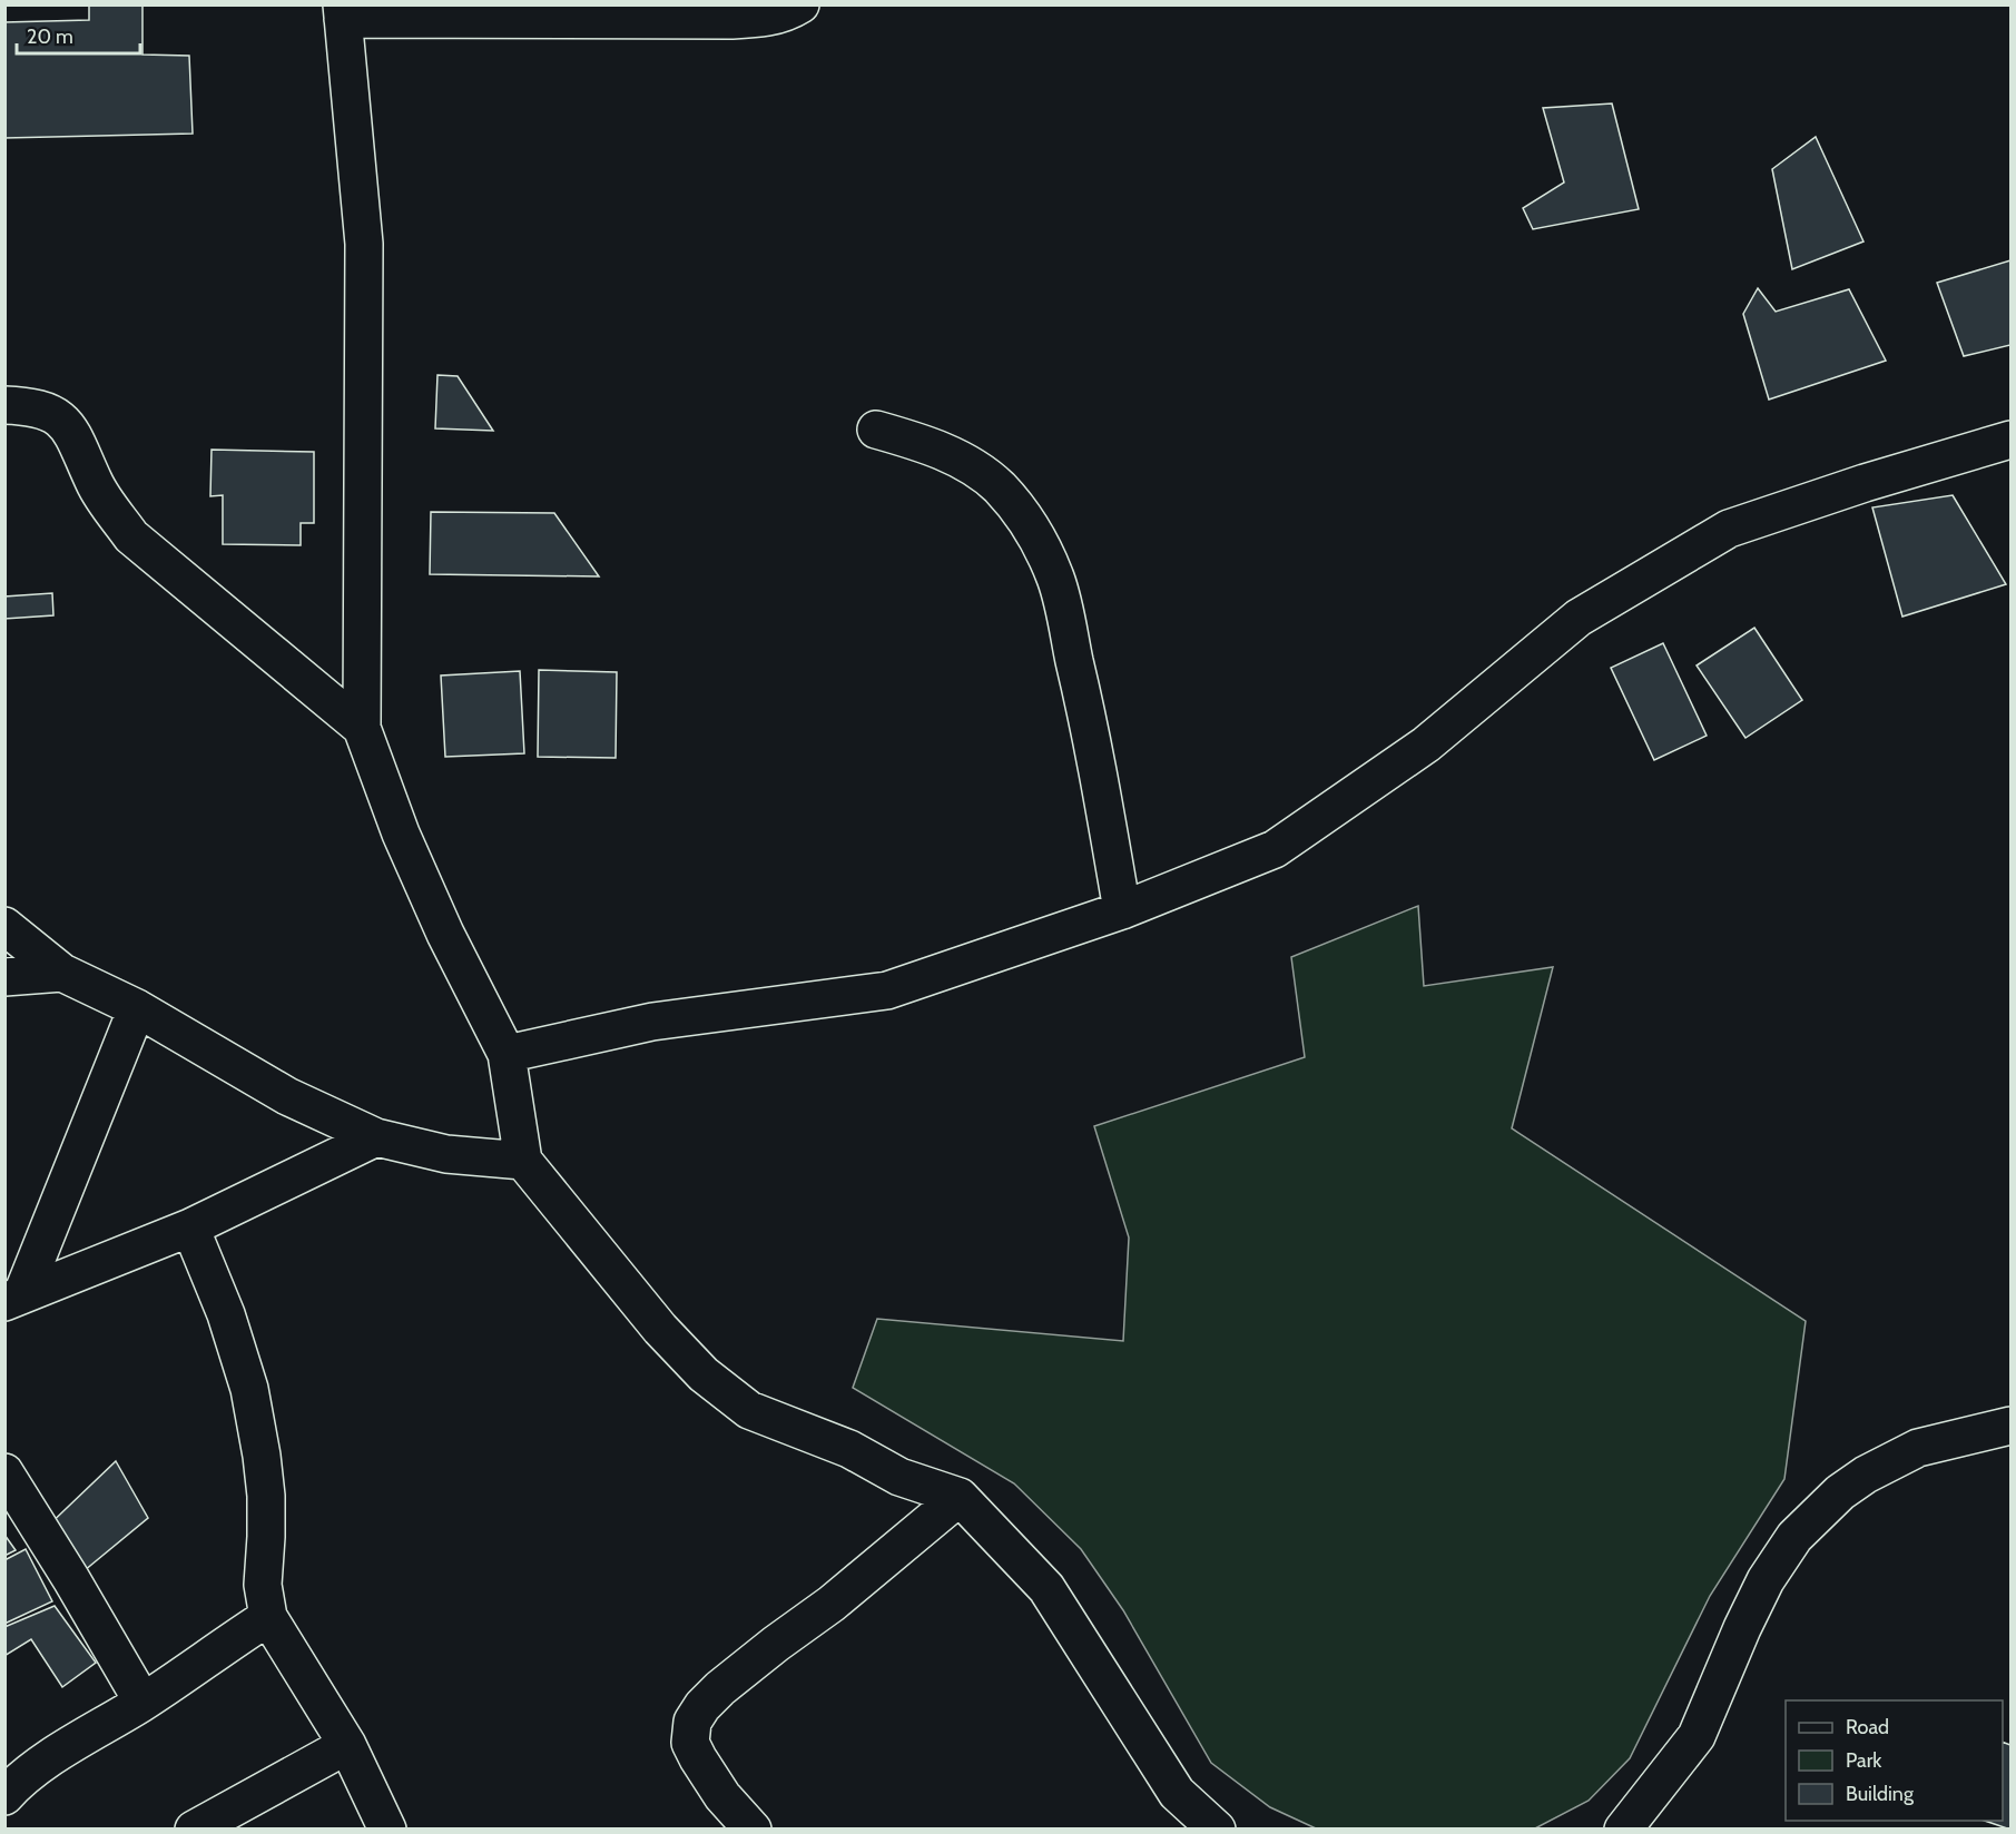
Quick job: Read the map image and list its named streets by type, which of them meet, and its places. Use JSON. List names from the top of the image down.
{
  "legend": ["Road", "Park", "Building"],
  "scale_bar": "20 m"
}
